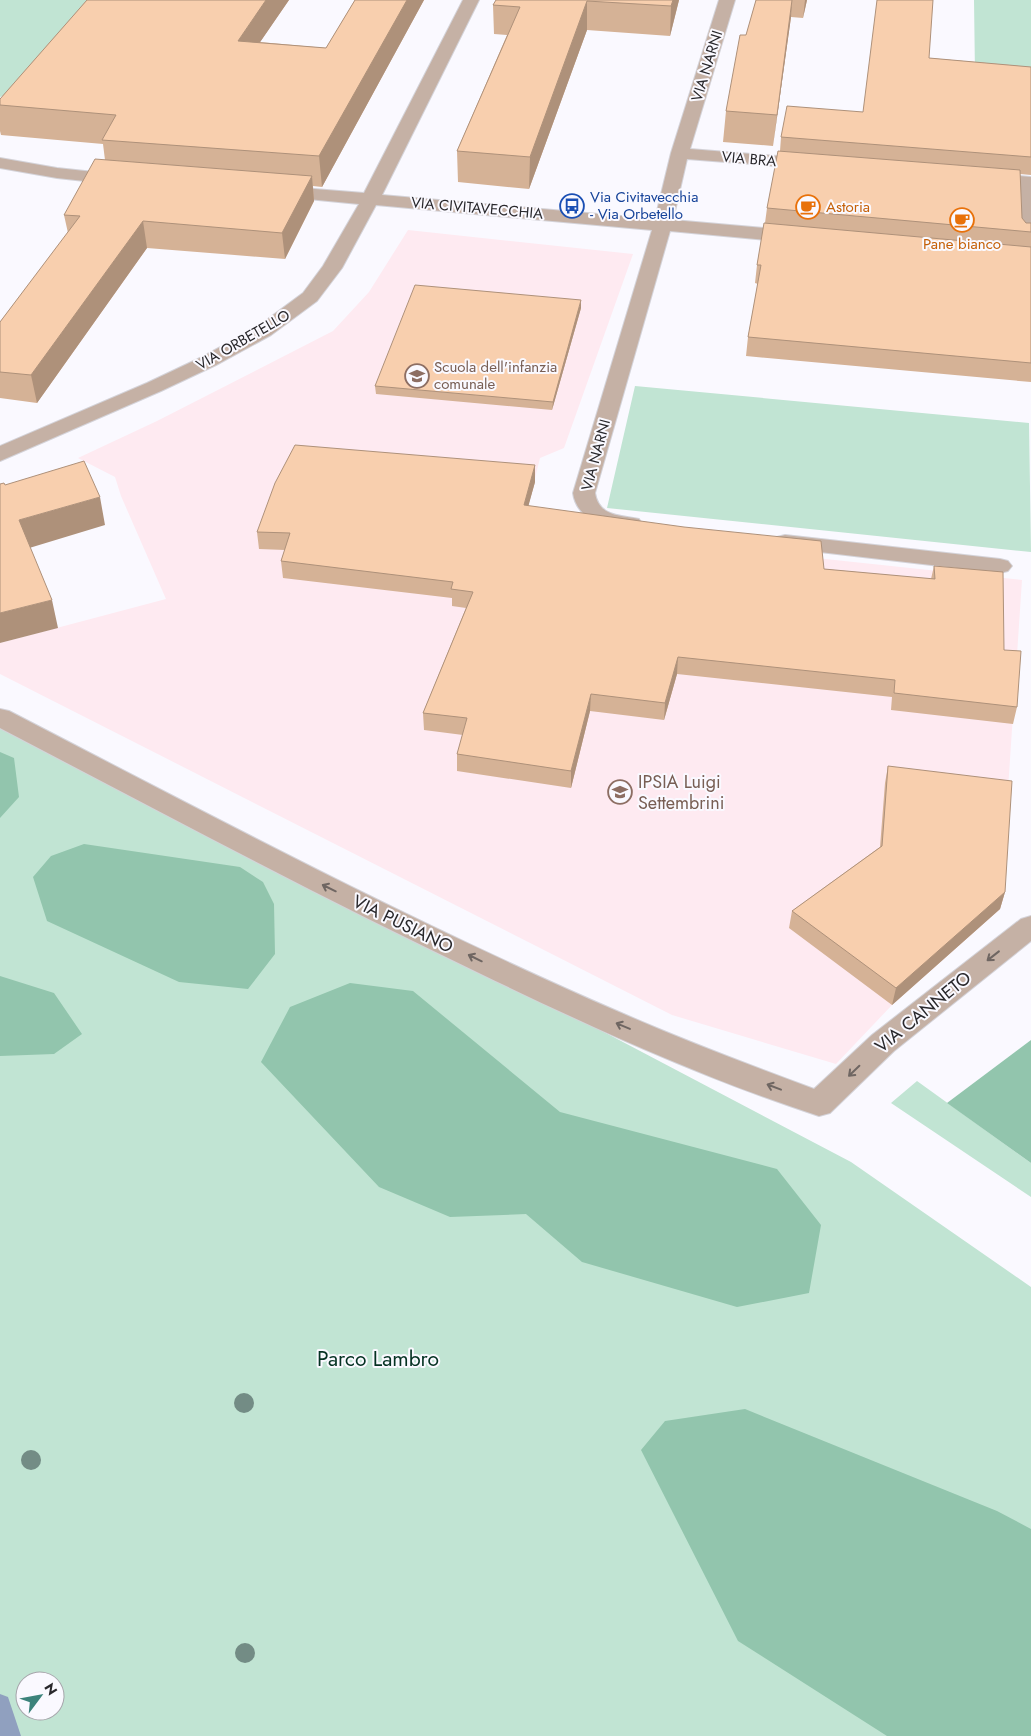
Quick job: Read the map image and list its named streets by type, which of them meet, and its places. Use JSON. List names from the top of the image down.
{
  "streets": {
    "street": [
      "VIA NARNI",
      "VIA BRA",
      "VIA CIVITAVECCHIA",
      "VIA ORBETELLO",
      "VIA PUSIANO",
      "VIA CANNETO"
    ]
  },
  "crossings": [
    ["VIA NARNI", "VIA BRA"],
    ["VIA NARNI", "VIA CIVITAVECCHIA"],
    ["VIA CIVITAVECCHIA", "VIA ORBETELLO"],
    ["VIA PUSIANO", "VIA CANNETO"]
  ],
  "one_way": ["VIA PUSIANO", "VIA CANNETO"],
  "parks": ["Parco Lambro"],
  "places": {
    "bus stop": ["Via Civitavecchia - Via Orbetello"],
    "cafe": ["Astoria", "Pane bianco"],
    "school or university": ["Scuola dell'infanzia comunale", "IPSIA Luigi Settembrini"]
  },
  "north": "top right"
}
